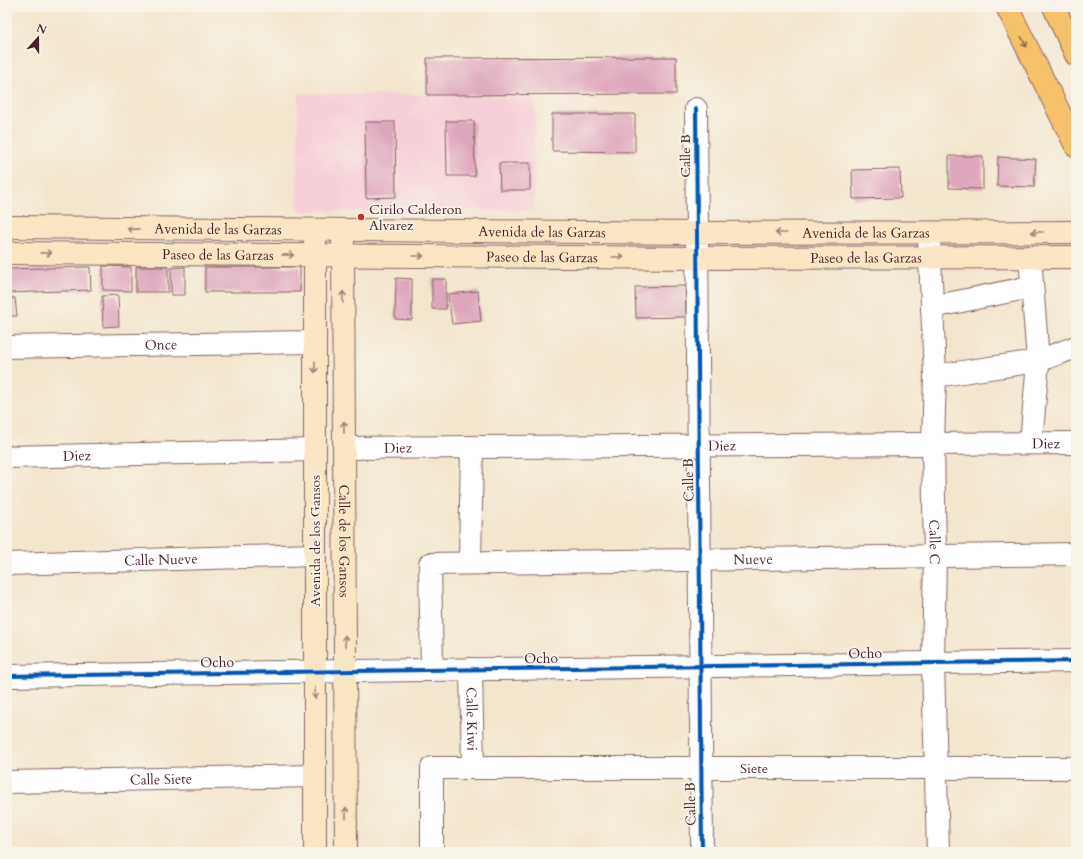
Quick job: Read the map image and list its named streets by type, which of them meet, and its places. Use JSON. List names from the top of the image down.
{
  "streets": {
    "main road": [
      "Avenida de las Garzas",
      "Paseo de las Garzas",
      "Avenida de los Gansos",
      "Calle de los Gansos"
    ],
    "street": [
      "Calle B",
      "Once",
      "Diez",
      "Calle C",
      "Nueve",
      "Calle Nueve",
      "Ocho",
      "Calle Kiwi",
      "Siete",
      "Calle Siete"
    ]
  },
  "crossings": [
    ["Calle B", "Avenida de las Garzas"],
    ["Calle B", "Paseo de las Garzas"],
    ["Calle B", "Diez"],
    ["Calle B", "Nueve"],
    ["Calle B", "Ocho"],
    ["Calle B", "Siete"],
    ["Avenida de las Garzas", "Avenida de los Gansos"],
    ["Avenida de las Garzas", "Calle de los Gansos"],
    ["Avenida de las Garzas", "Calle C"],
    ["Paseo de las Garzas", "Avenida de los Gansos"],
    ["Paseo de las Garzas", "Calle de los Gansos"],
    ["Paseo de las Garzas", "Calle C"],
    ["Once", "Avenida de los Gansos"],
    ["Diez", "Avenida de los Gansos"],
    ["Diez", "Calle de los Gansos"],
    ["Diez", "Calle C"],
    ["Avenida de los Gansos", "Calle Nueve"],
    ["Avenida de los Gansos", "Ocho"],
    ["Avenida de los Gansos", "Calle Siete"],
    ["Calle de los Gansos", "Ocho"],
    ["Calle C", "Nueve"],
    ["Calle C", "Ocho"],
    ["Calle C", "Siete"],
    ["Nueve", "Ocho"],
    ["Ocho", "Calle Kiwi"],
    ["Calle Kiwi", "Siete"]
  ],
  "one_way": ["Avenida de las Garzas", "Paseo de las Garzas", "Calle de los Gansos"],
  "places": ["Cirilo Calderon Alvarez"],
  "north": "top"
}
